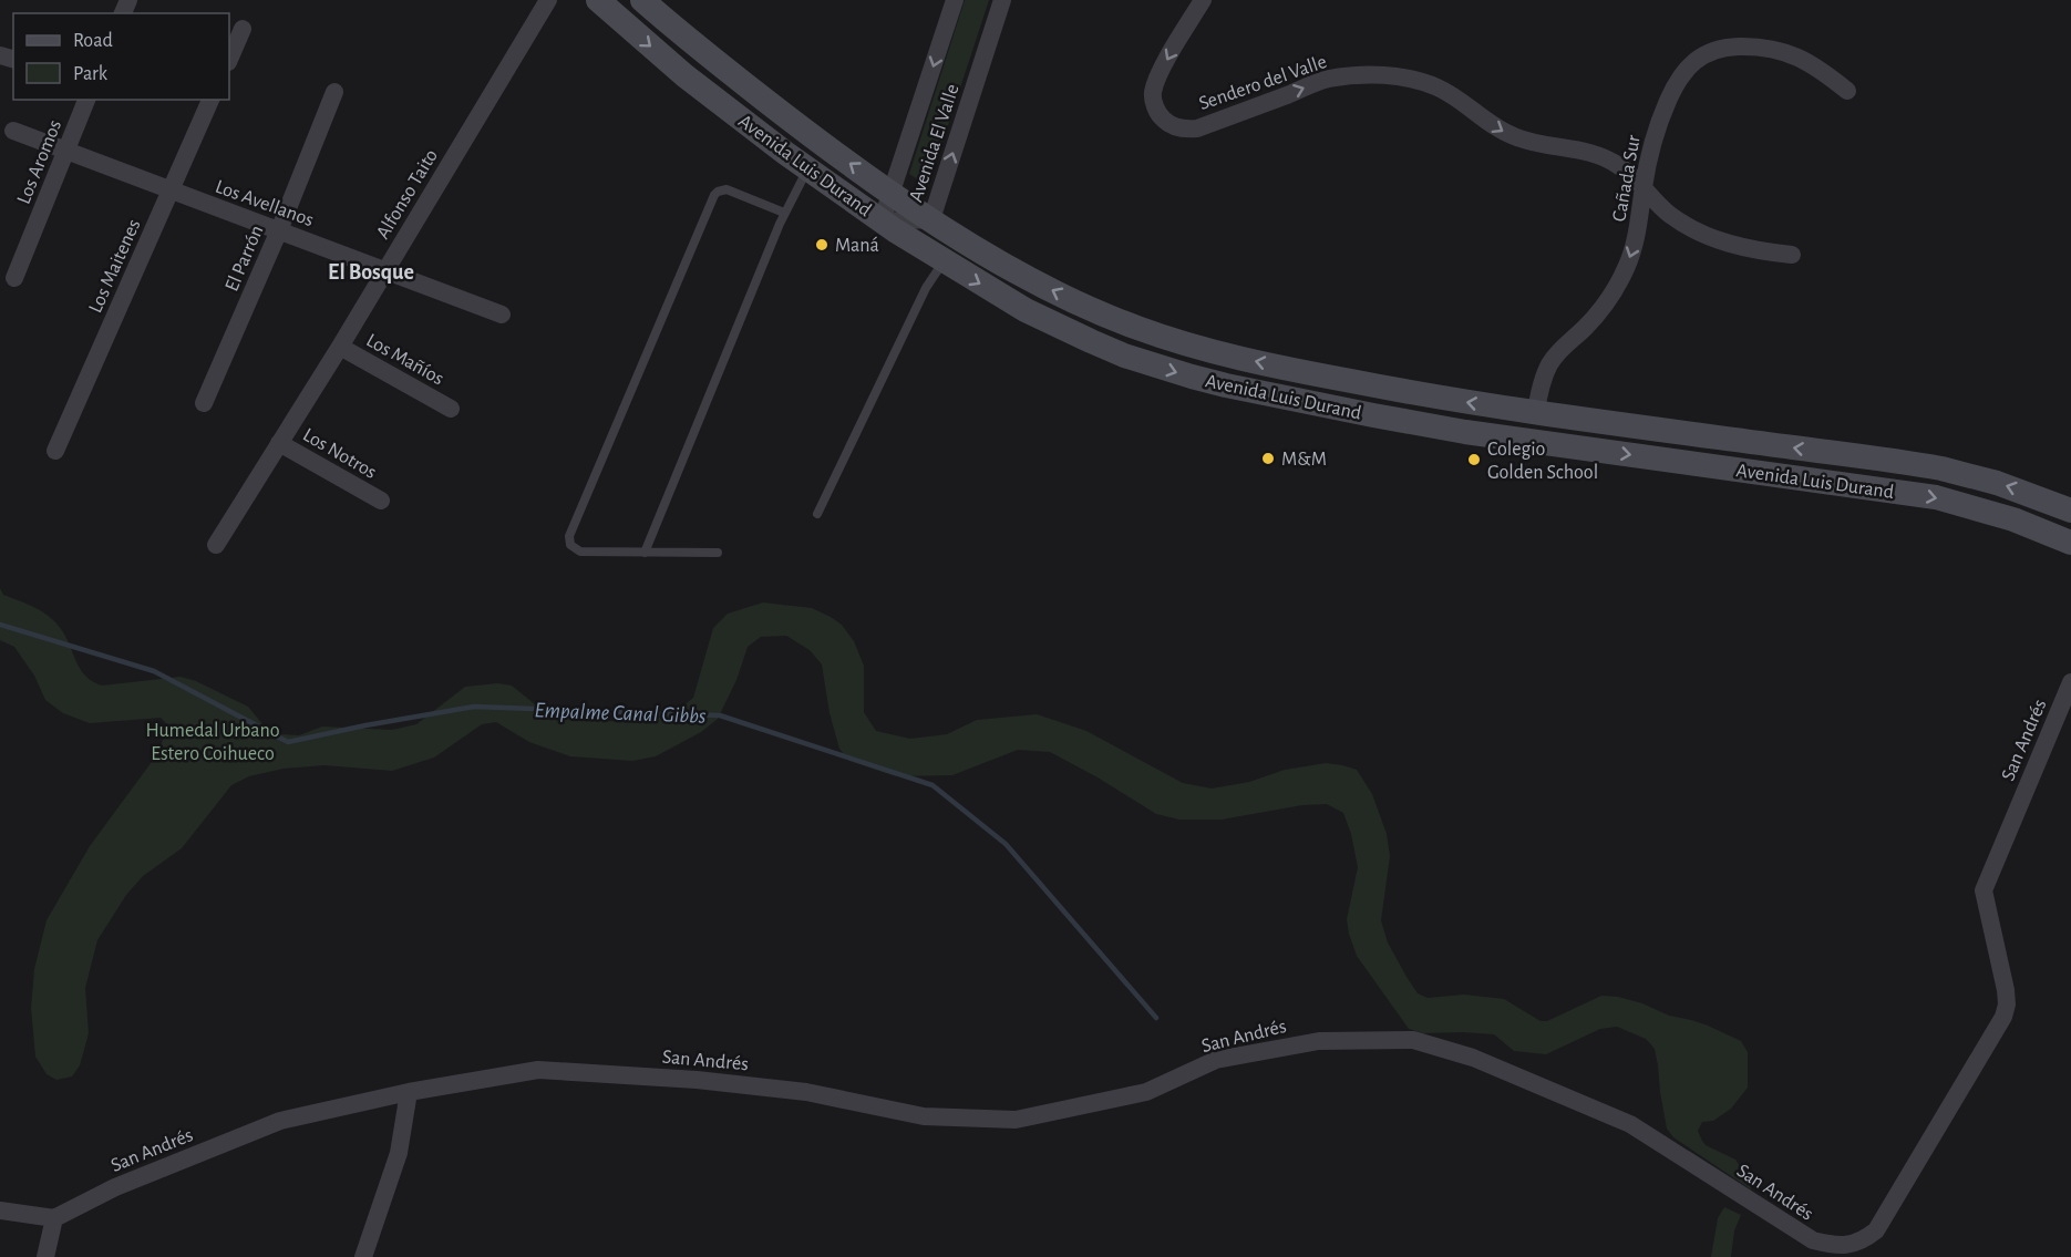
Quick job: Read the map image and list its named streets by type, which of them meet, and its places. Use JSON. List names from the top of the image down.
{
  "streets": {
    "street": [
      "Sendero del Valle",
      "Avenida El Valle",
      "Los Aromos",
      "Avenida Luis Durand",
      "Cañada Sur",
      "Alfonso Taito",
      "Los Avellanos",
      "El Parrón",
      "Los Maitenes",
      "Los Mañíos",
      "Los Notros",
      "San Andrés"
    ]
  },
  "crossings": [
    ["Sendero del Valle", "Cañada Sur"],
    ["Avenida El Valle", "Avenida Luis Durand"],
    ["Los Aromos", "Los Avellanos"],
    ["Avenida Luis Durand", "Cañada Sur"],
    ["Alfonso Taito", "Los Avellanos"],
    ["Alfonso Taito", "Los Mañíos"],
    ["Alfonso Taito", "Los Notros"],
    ["Los Avellanos", "El Parrón"],
    ["Los Avellanos", "Los Maitenes"]
  ],
  "one_way": ["Cañada Sur"],
  "districts": ["El Bosque"],
  "water": ["Empalme Canal Gibbs"],
  "parks": ["Humedal Urbano Estero Coihueco"],
  "places": ["Maná", "M&M", "Colegio Golden School"],
  "legend": ["Road", "Park"]
}
